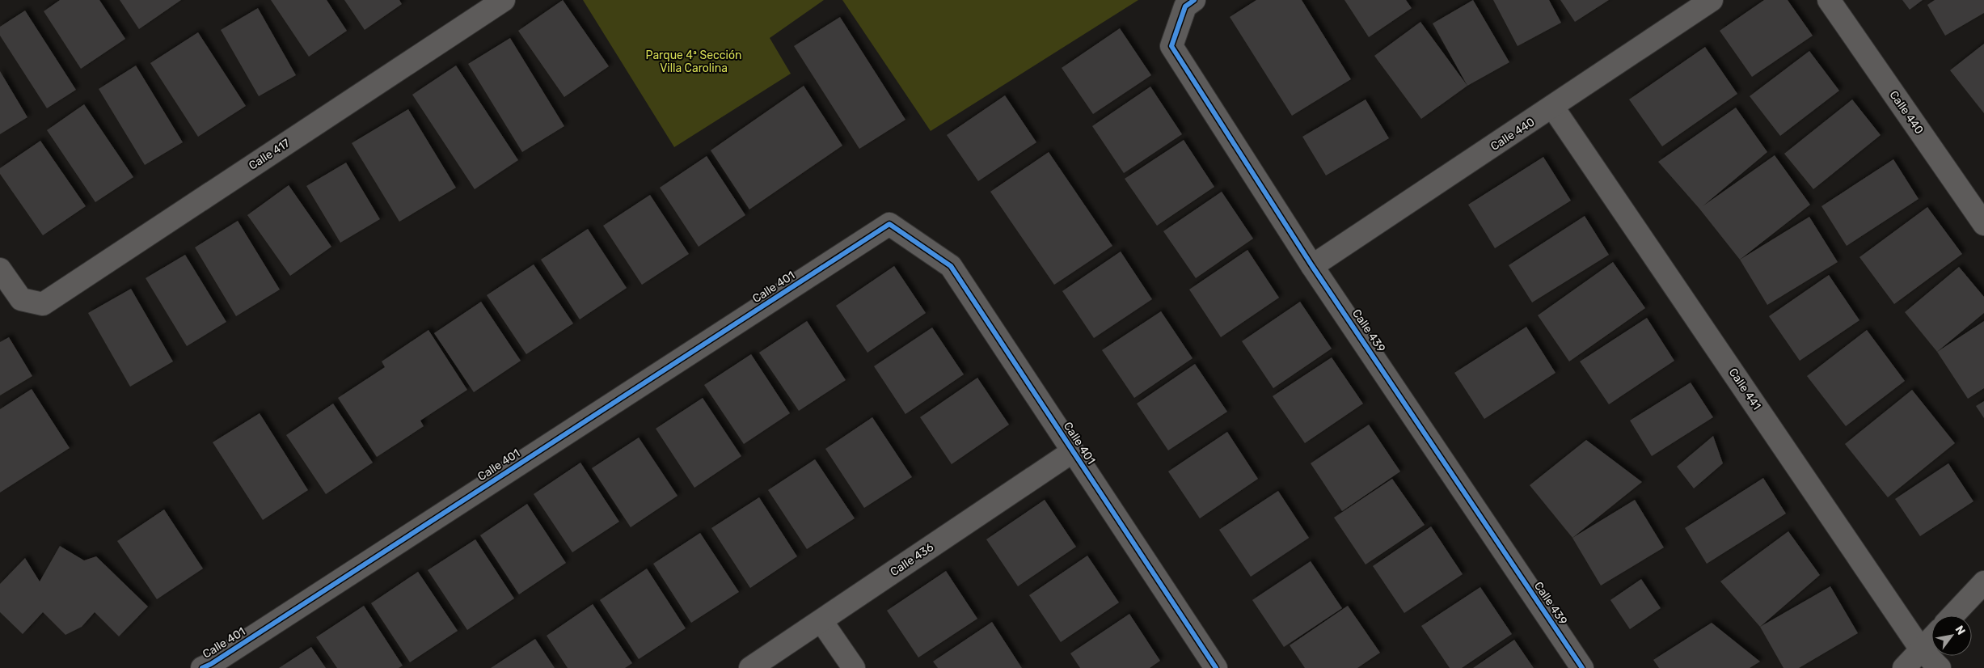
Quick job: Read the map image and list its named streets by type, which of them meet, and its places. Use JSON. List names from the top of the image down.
{
  "streets": {
    "street": [
      "Calle 440",
      "Calle 417",
      "Calle 401",
      "Calle 439",
      "Calle 441",
      "Calle 436"
    ]
  },
  "crossings": [
    ["Calle 440", "Calle 439"],
    ["Calle 440", "Calle 441"],
    ["Calle 401", "Calle 436"]
  ],
  "parks": ["Parque 4ª Sección Villa Carolina"],
  "north": "top right"
}
